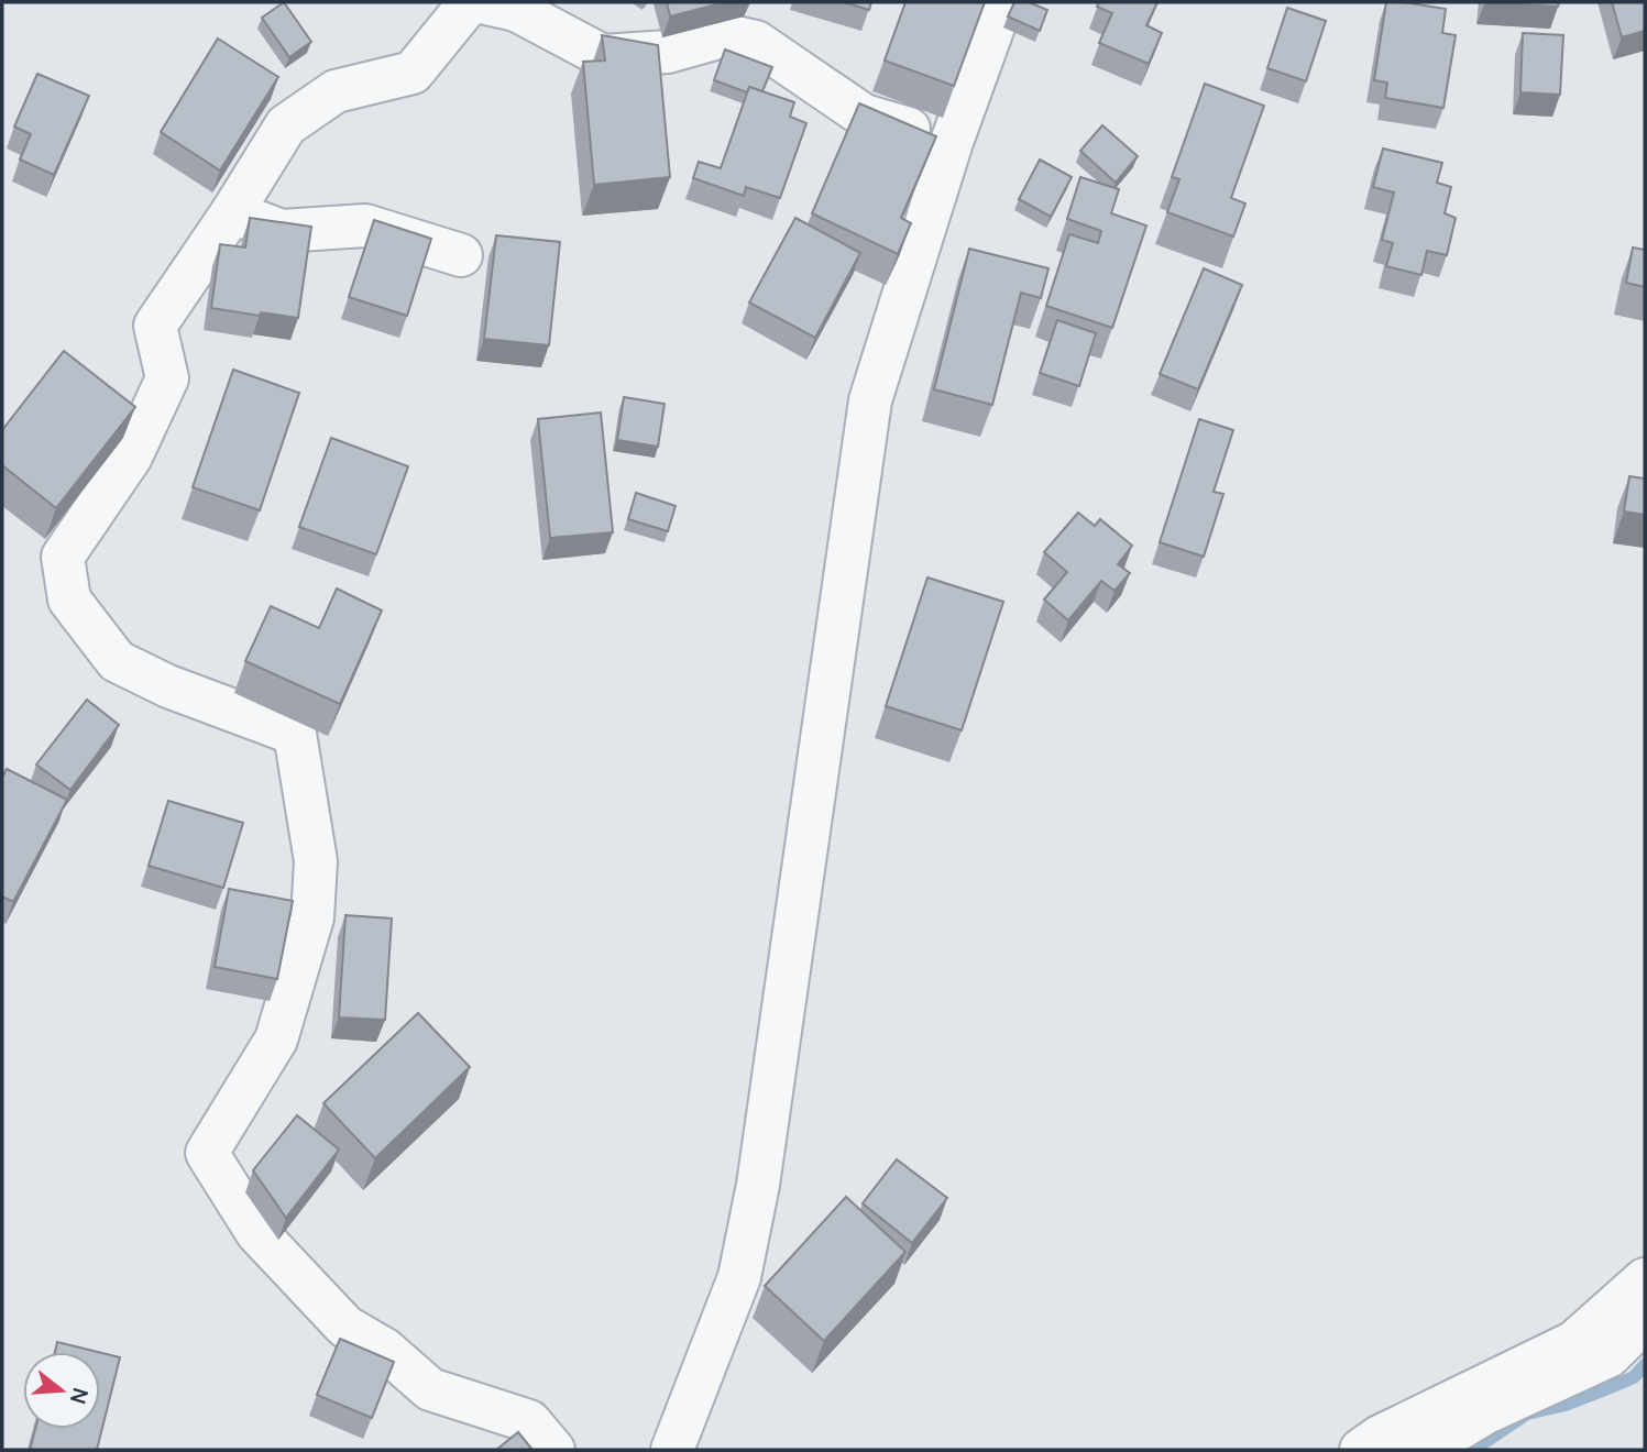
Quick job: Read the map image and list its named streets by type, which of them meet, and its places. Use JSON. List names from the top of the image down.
{
  "north": "right"
}
